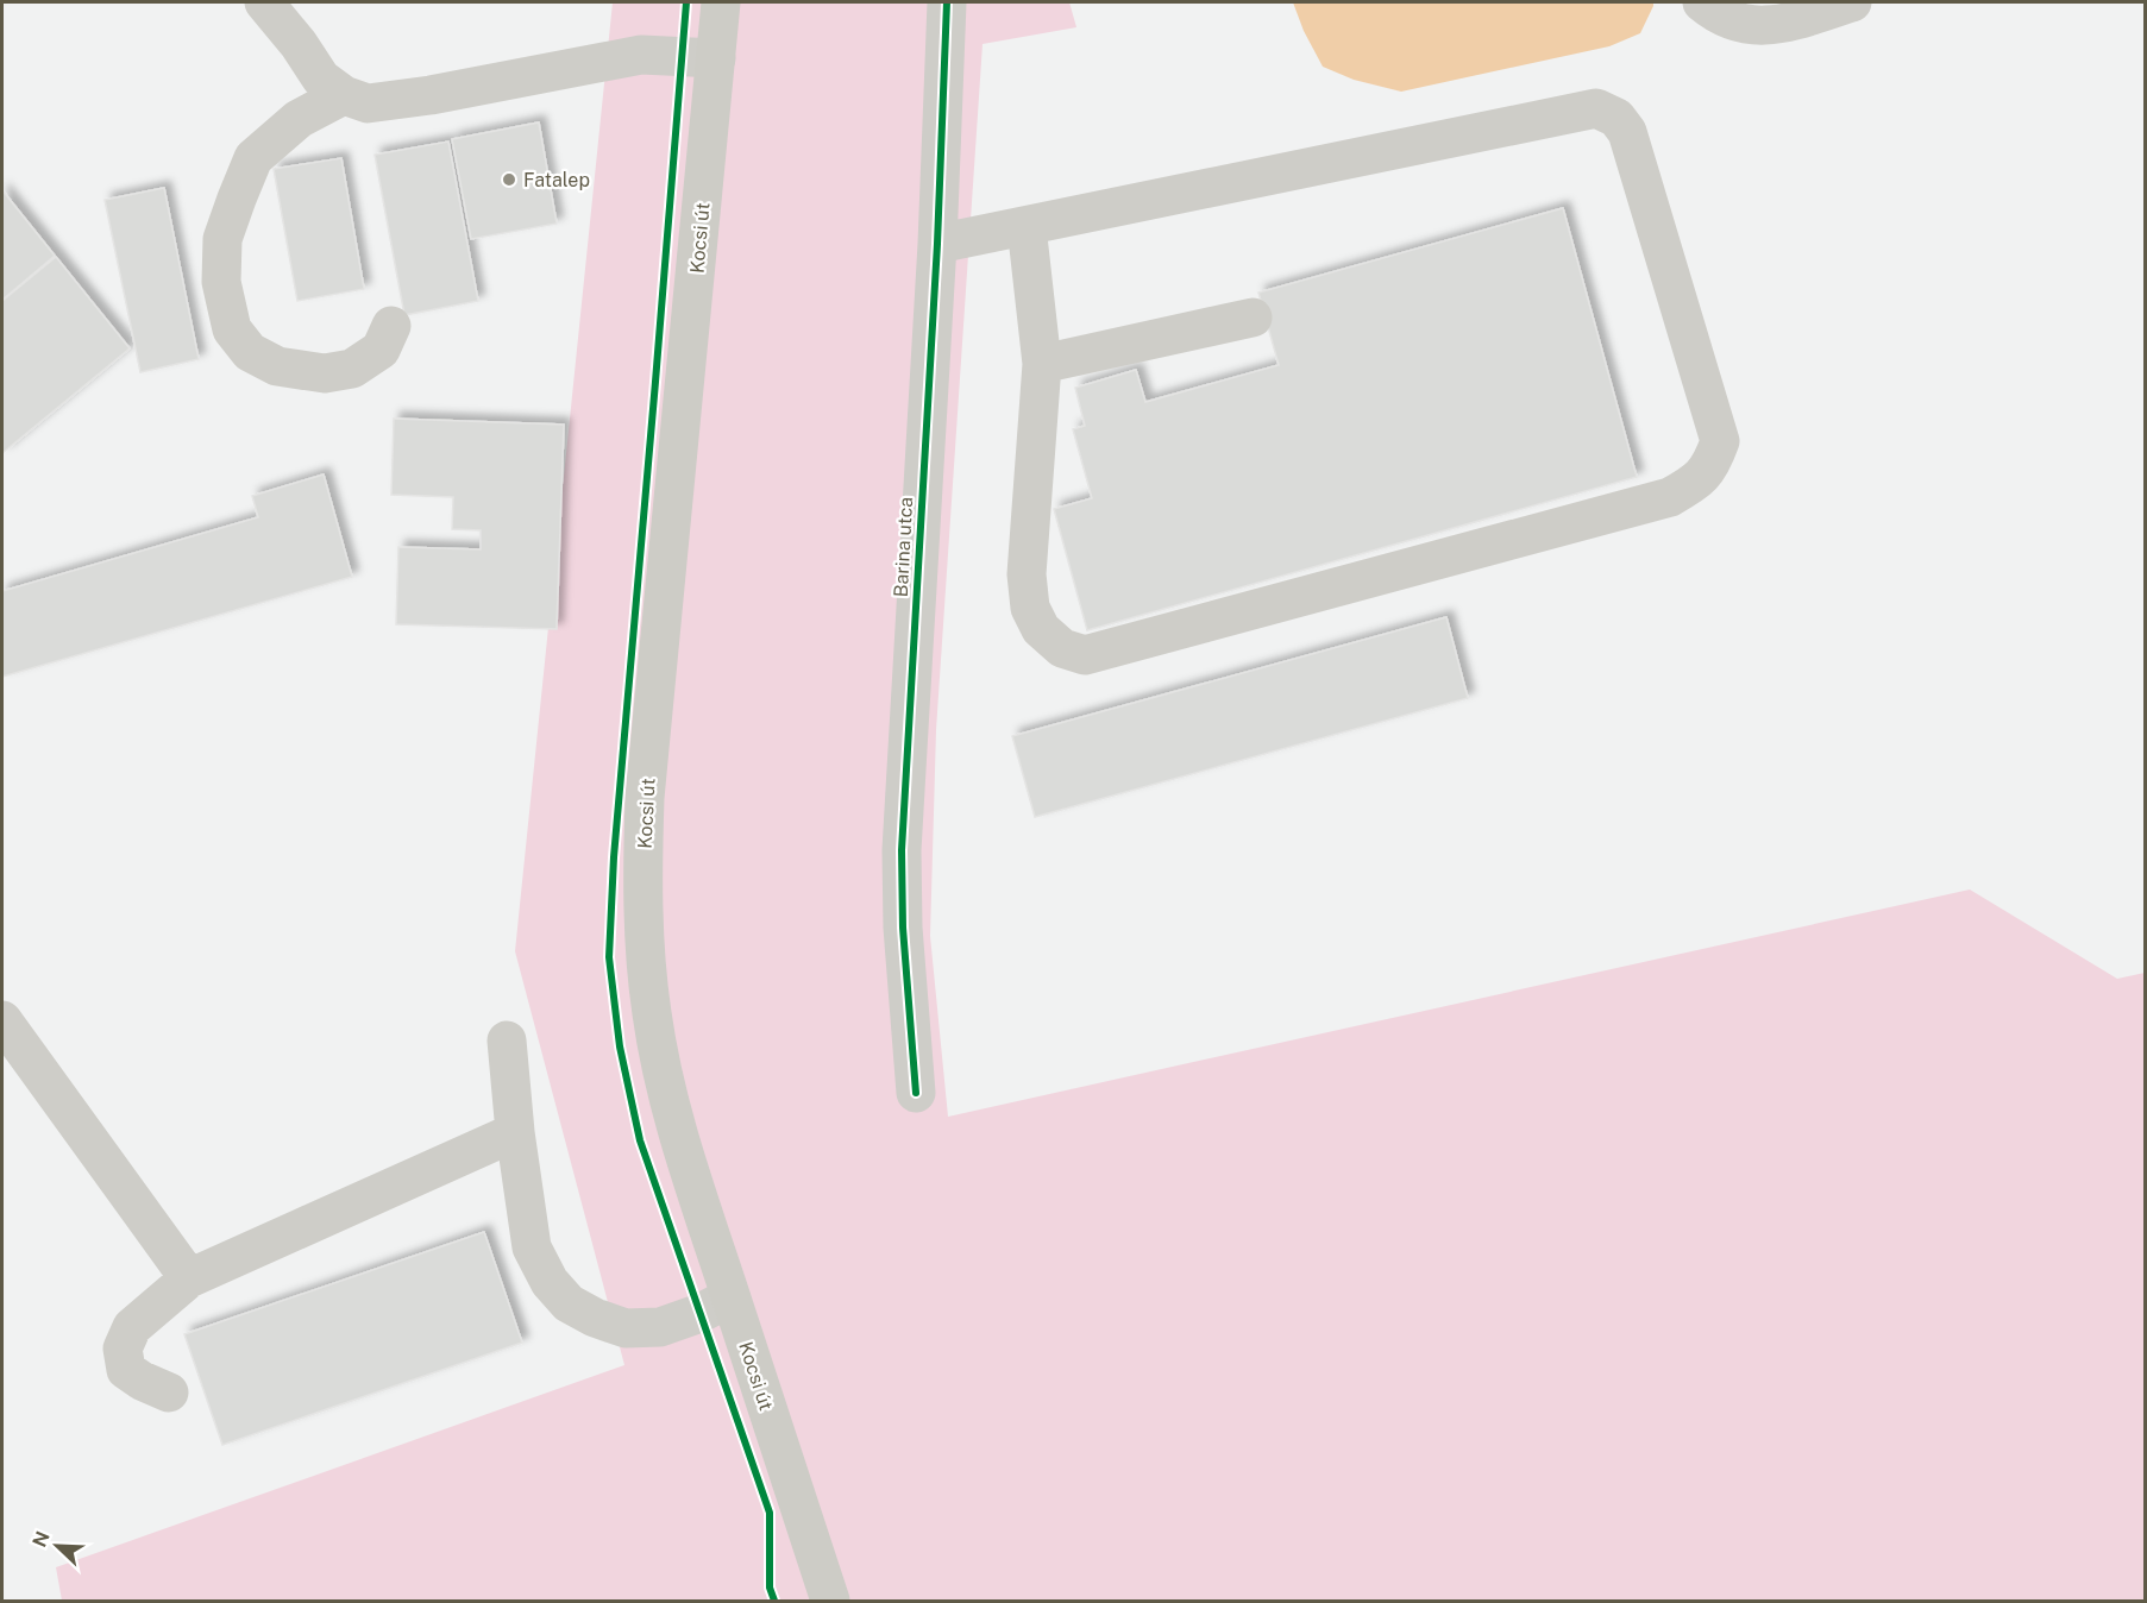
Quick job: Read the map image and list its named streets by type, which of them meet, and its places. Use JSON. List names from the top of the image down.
{
  "streets": {
    "main road": ["Kocsi út"],
    "street": ["Barina utca"]
  },
  "places": ["Fatalep"],
  "north": "top left"
}
